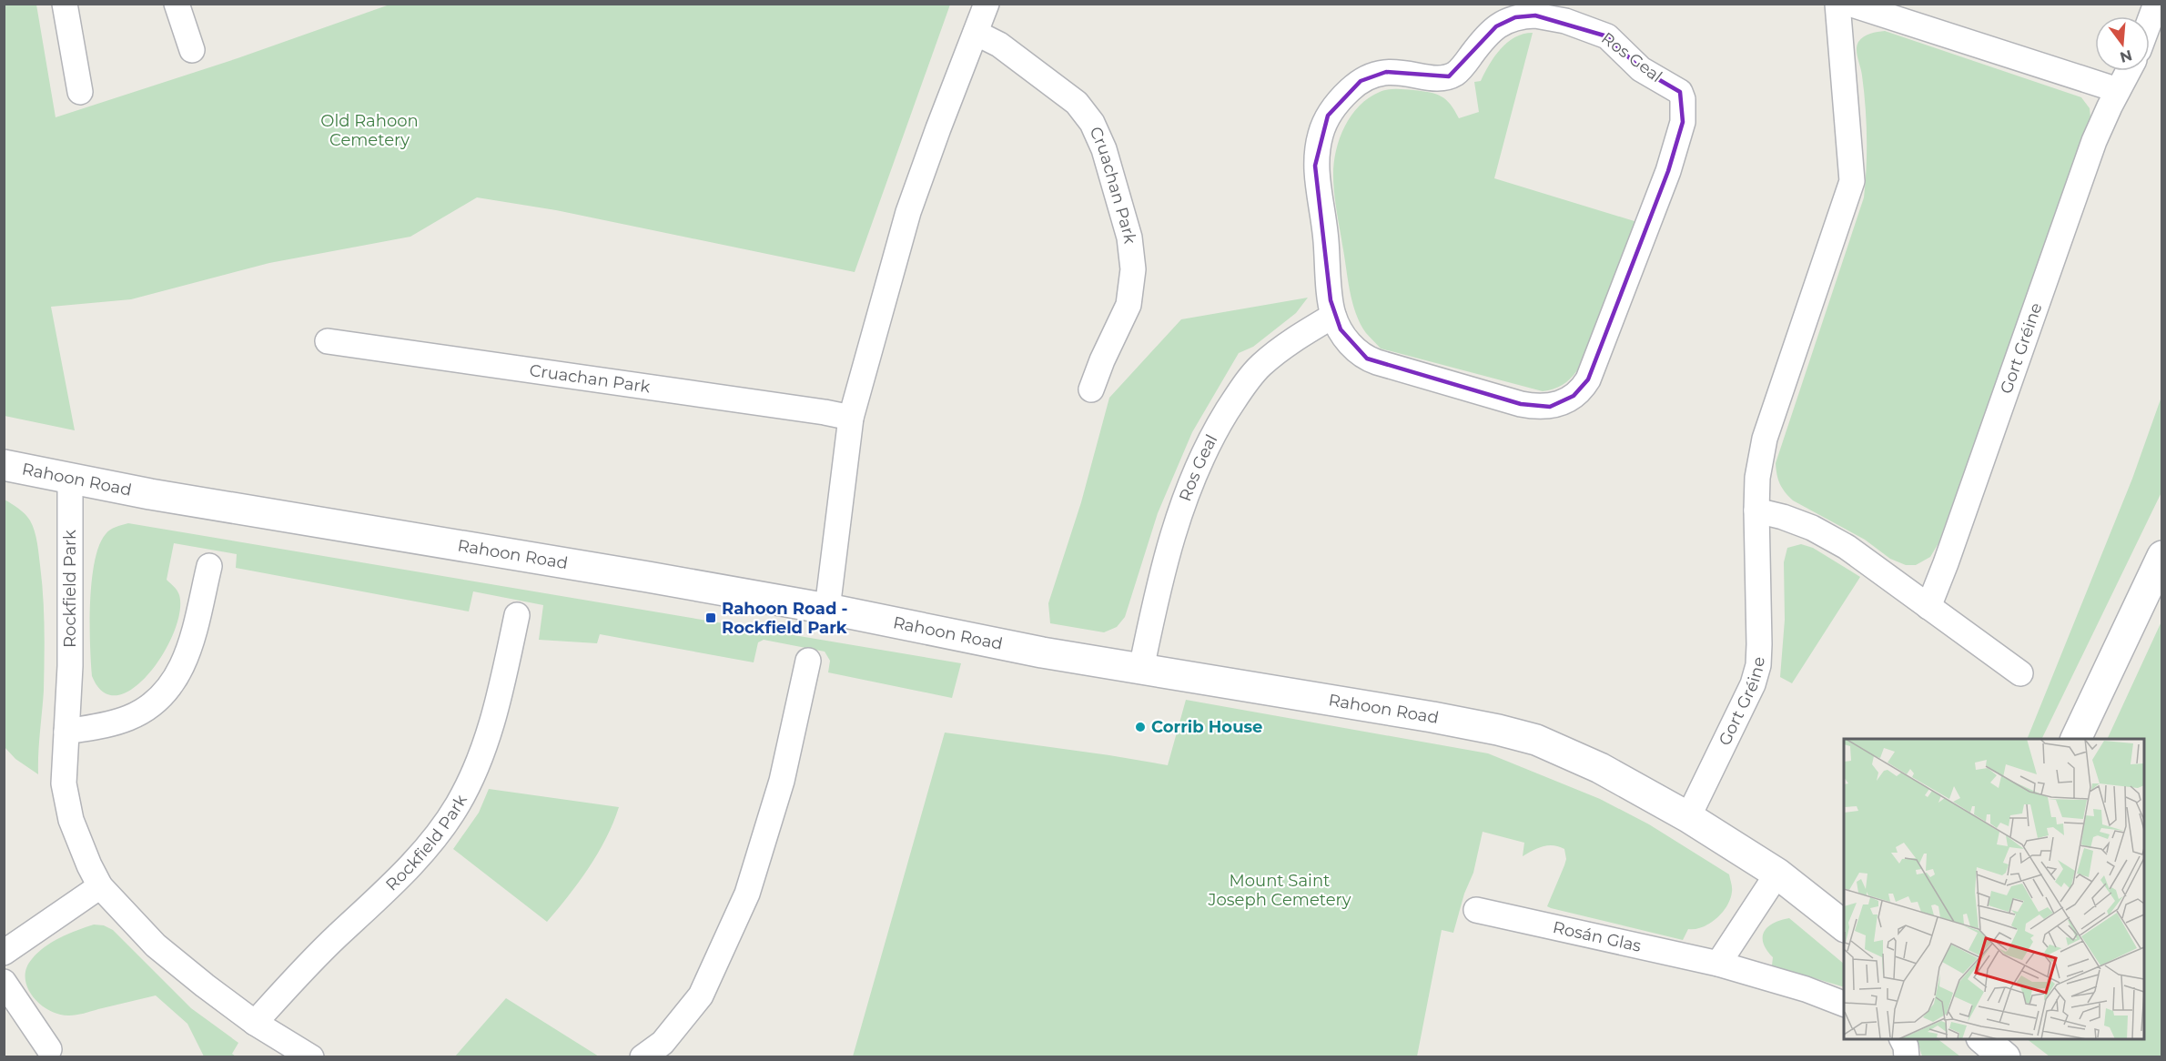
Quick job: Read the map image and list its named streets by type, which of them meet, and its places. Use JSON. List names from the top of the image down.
{
  "streets": {
    "street": [
      "Ros Geal",
      "Cruachan Park",
      "Gort Gréine",
      "Rahoon Road",
      "Rockfield Park",
      "Rosán Glas"
    ]
  },
  "crossings": [
    ["Ros Geal", "Rahoon Road"],
    ["Gort Gréine", "Rahoon Road"],
    ["Rahoon Road", "Rockfield Park"]
  ],
  "parks": ["Old Rahoon Cemetery", "Mount Saint Joseph Cemetery"],
  "places": {
    "transit": ["Rahoon Road - Rockfield Park"],
    "other": ["Corrib House"]
  },
  "north": "bottom"
}
